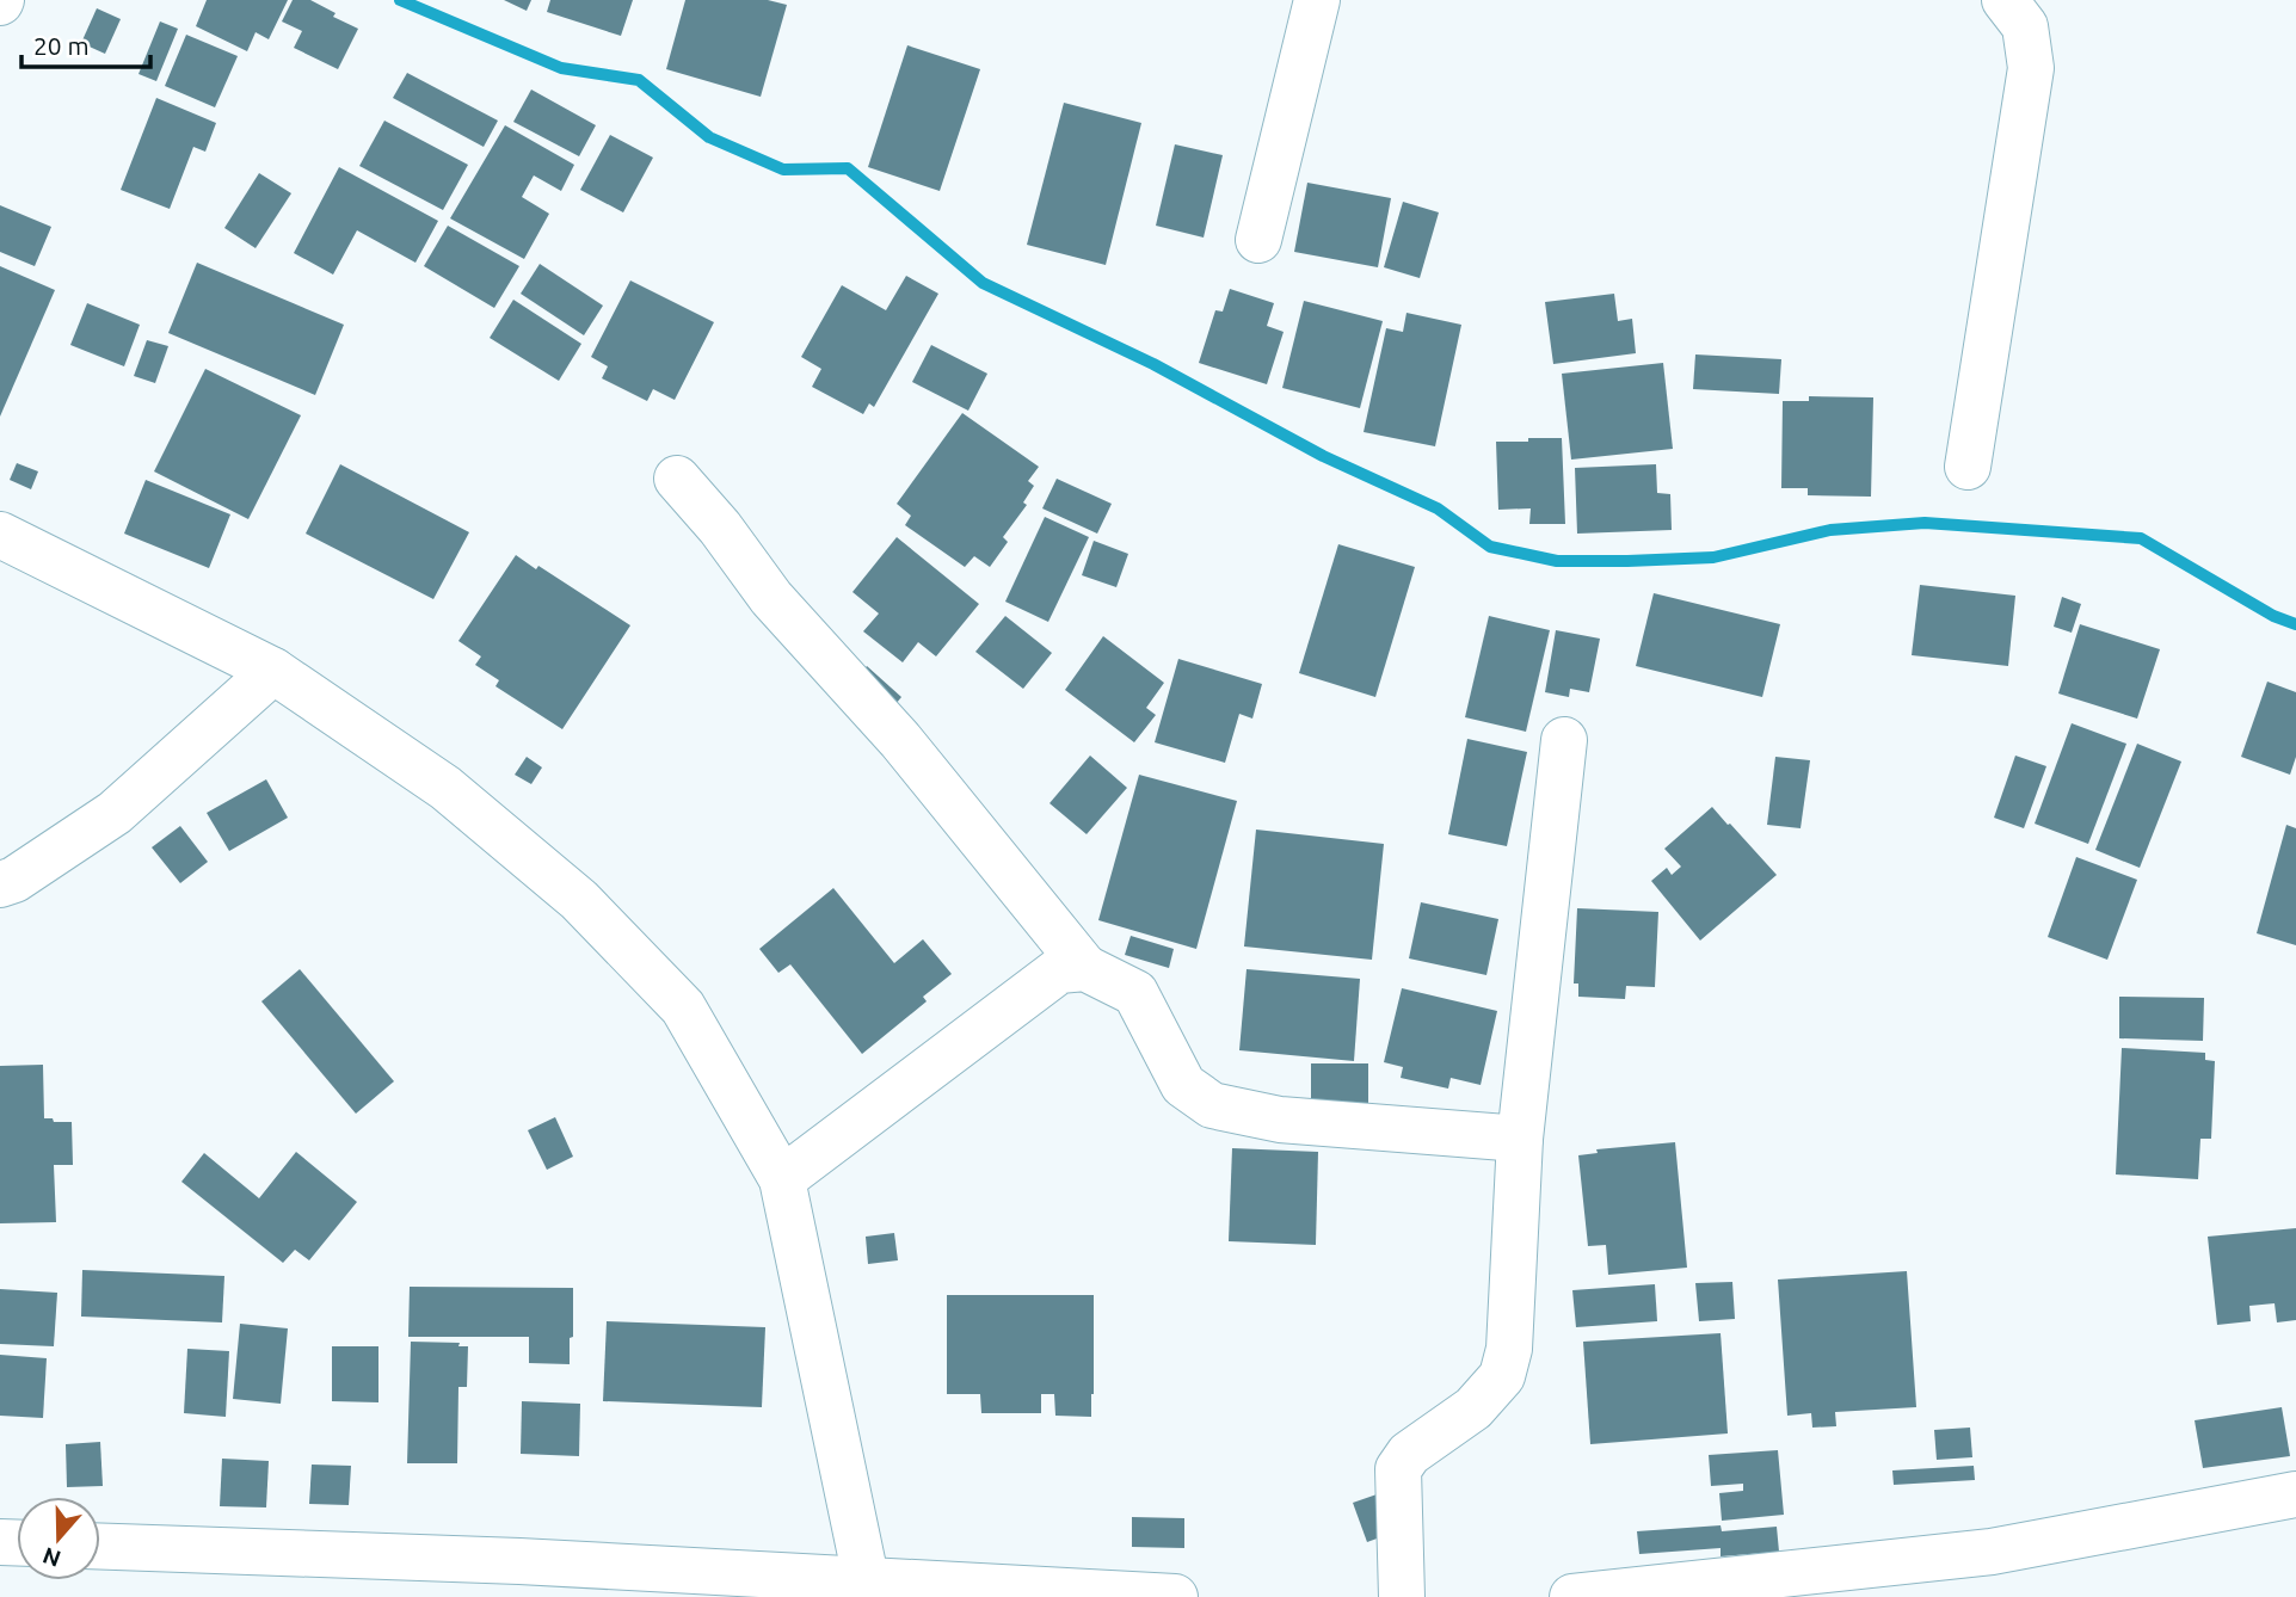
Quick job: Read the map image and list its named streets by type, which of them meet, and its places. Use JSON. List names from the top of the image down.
{
  "scale_bar": "20 m",
  "north": "bottom"
}
